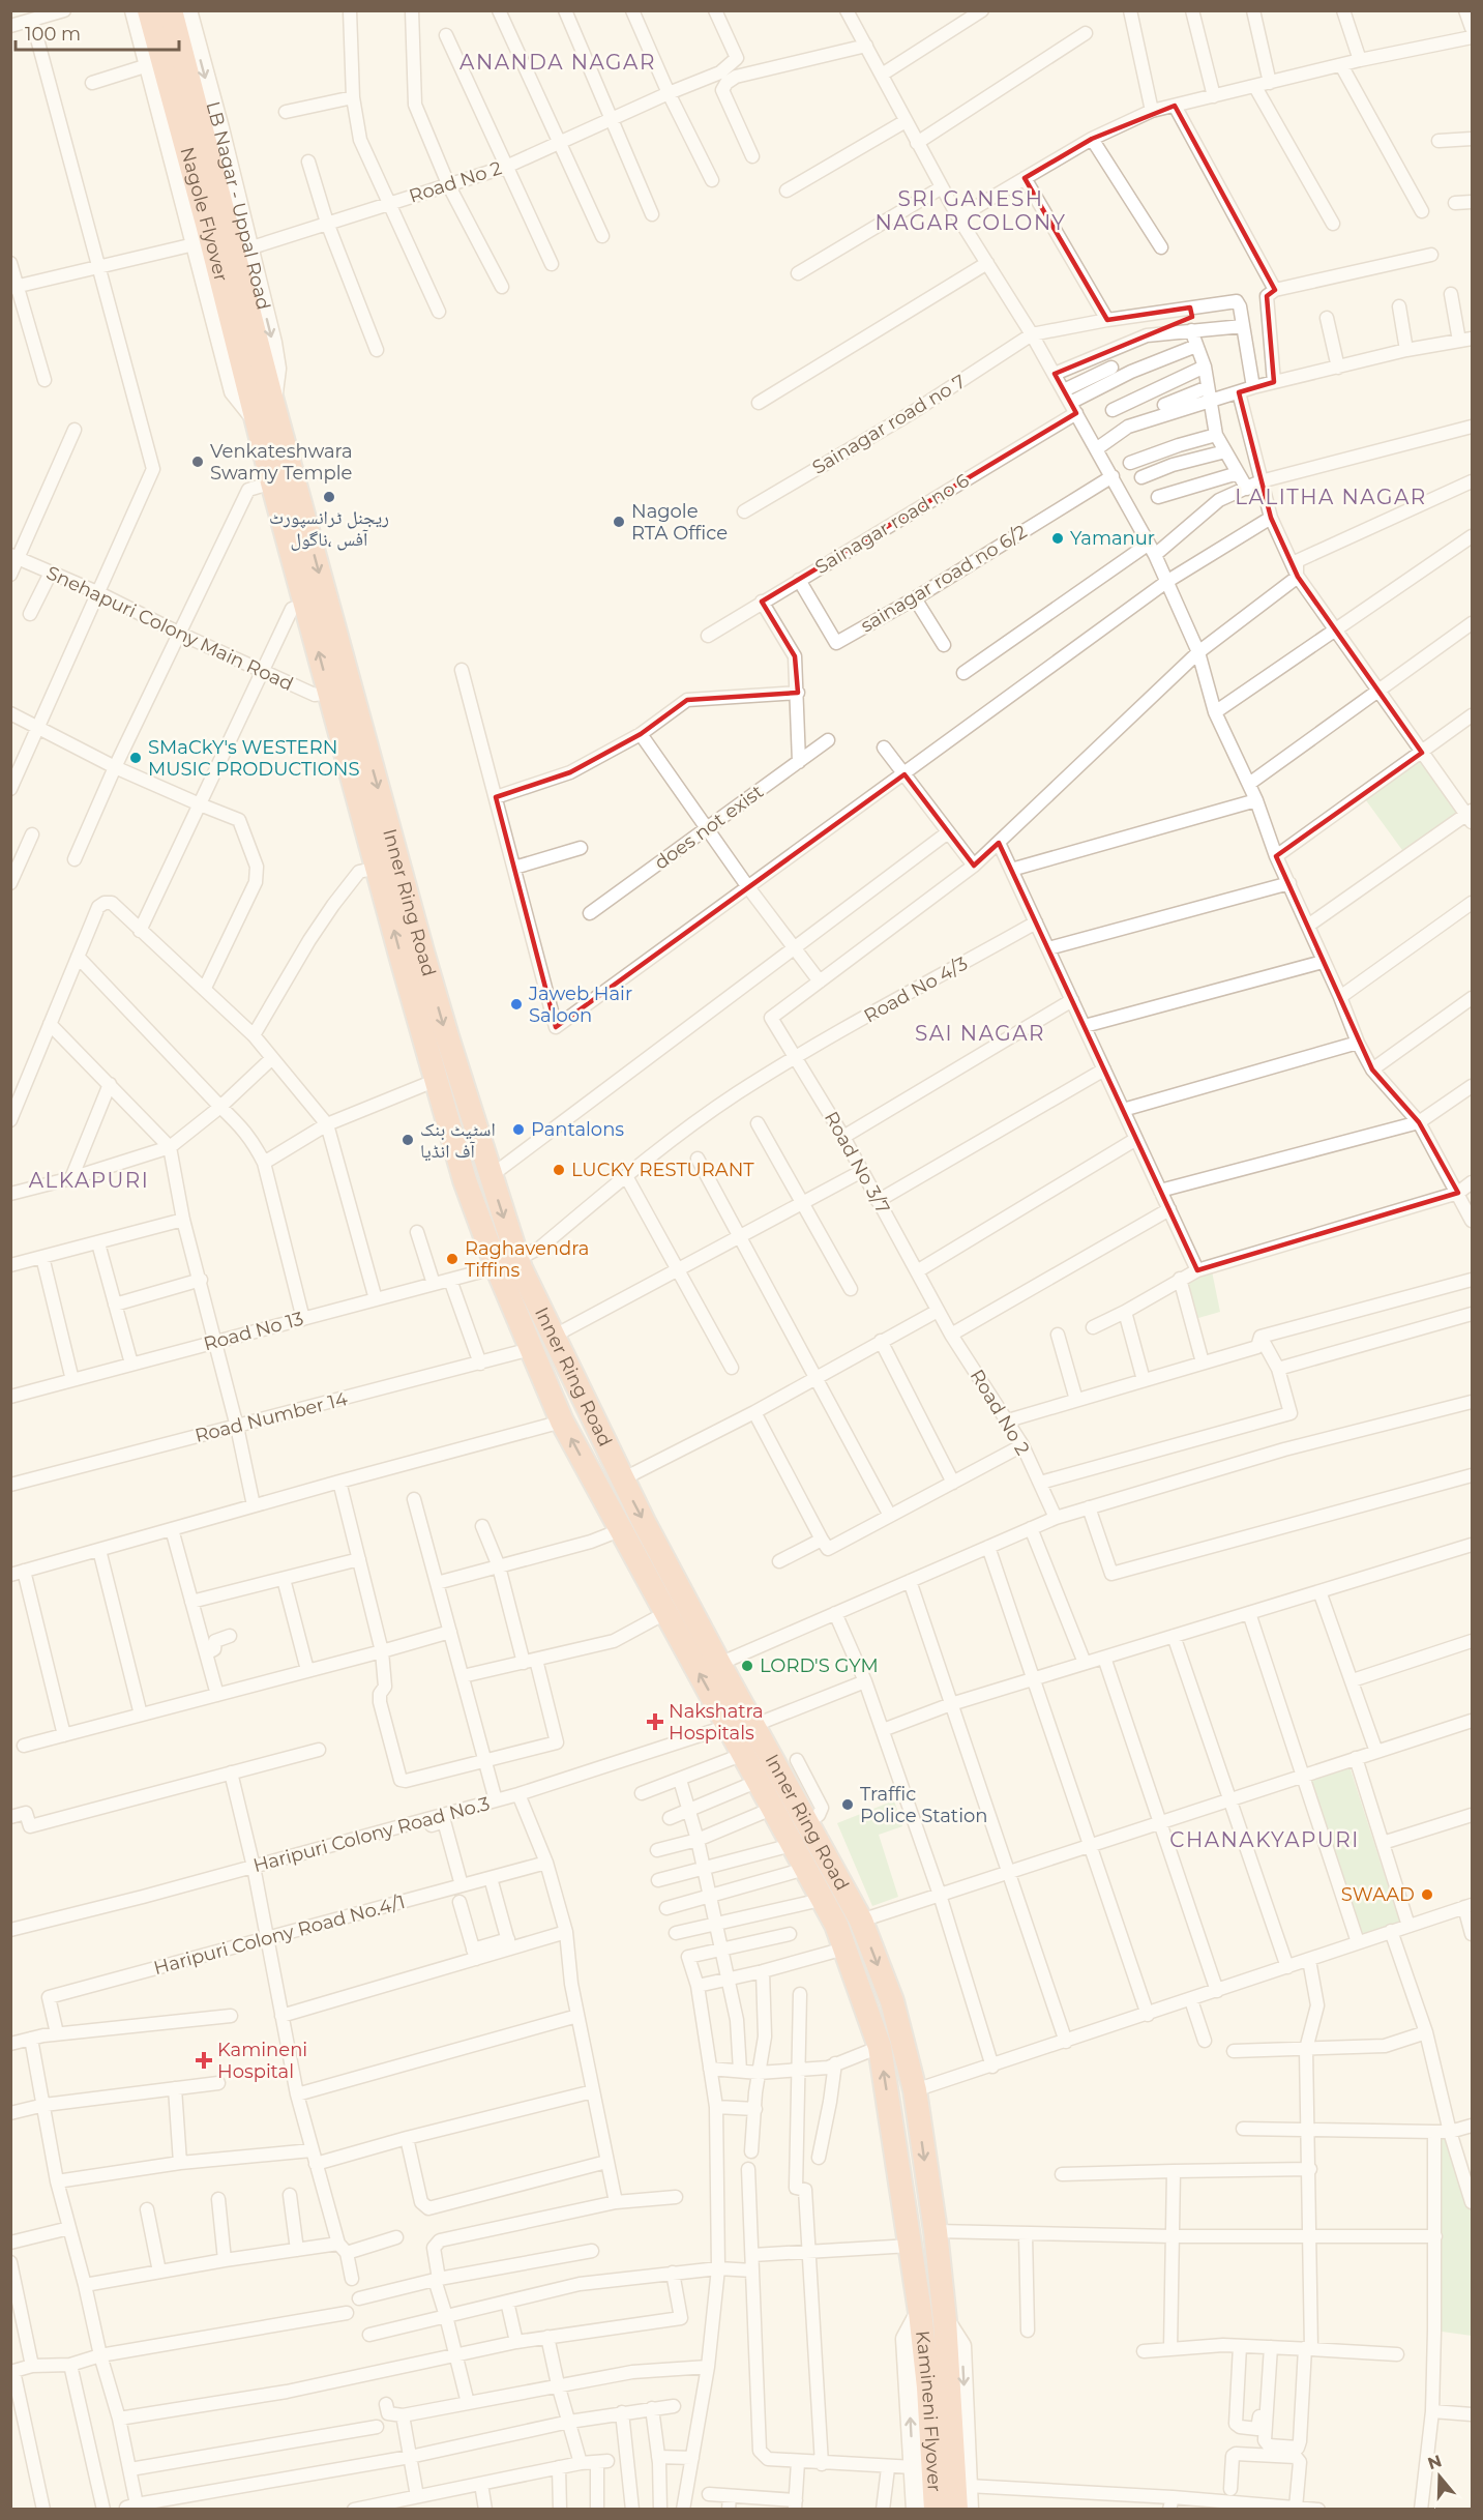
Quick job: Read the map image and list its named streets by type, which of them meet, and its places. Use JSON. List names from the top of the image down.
{
  "streets": {
    "highway": ["Nagole Flyover", "Inner Ring Road", "Kamineni Flyover"],
    "street": [
      "Road No 2",
      "LB Nagar - Uppal Road",
      "Sainagar road no 7",
      "Sainagar road no 6",
      "sainagar road no 6/2",
      "Snehapuri Colony Main Road",
      "does not exist",
      "Road No 4/3",
      "Road No 3/7",
      "Road No 13",
      "Road Number 14",
      "Haripuri Colony Road No.3",
      "Haripuri Colony Road No.4/1"
    ]
  },
  "crossings": [
    ["Road No 2", "LB Nagar - Uppal Road"],
    ["Road No 2", "Nagole Flyover"],
    ["Road No 2", "Road No 3/7"],
    ["LB Nagar - Uppal Road", "Nagole Flyover"],
    ["Nagole Flyover", "Inner Ring Road"],
    ["Sainagar road no 6", "sainagar road no 6/2"],
    ["Snehapuri Colony Main Road", "Inner Ring Road"],
    ["Inner Ring Road", "Road No 13"],
    ["Inner Ring Road", "Road Number 14"],
    ["Inner Ring Road", "Haripuri Colony Road No.3"],
    ["Inner Ring Road", "Kamineni Flyover"],
    ["Road No 4/3", "Road No 3/7"],
    ["Road No 4/3", "Road No 13"]
  ],
  "districts": [
    "ANANDA NAGAR",
    "SRI GANESH NAGAR COLONY",
    "LALITHA NAGAR",
    "SAI NAGAR",
    "ALKAPURI",
    "CHANAKYAPURI"
  ],
  "places": {
    "other": [
      "Venkateshwara Swamy Temple",
      "ریجنل ٹرانسپورٹ آفس ،ناگول",
      "Nagole RTA Office",
      "Yamanur",
      "SMaCkY's WESTERN MUSIC PRODUCTIONS",
      "Jaweb Hair Saloon",
      "Pantalons",
      "اسٹیٹ بنک آف انڈیا",
      "LUCKY RESTURANT",
      "Raghavendra Tiffins",
      "LORD'S GYM",
      "Traffic Police Station",
      "SWAAD"
    ],
    "health": ["Nakshatra Hospitals", "Kamineni Hospital"]
  },
  "scale_bar": "100 m",
  "north": "top"
}
